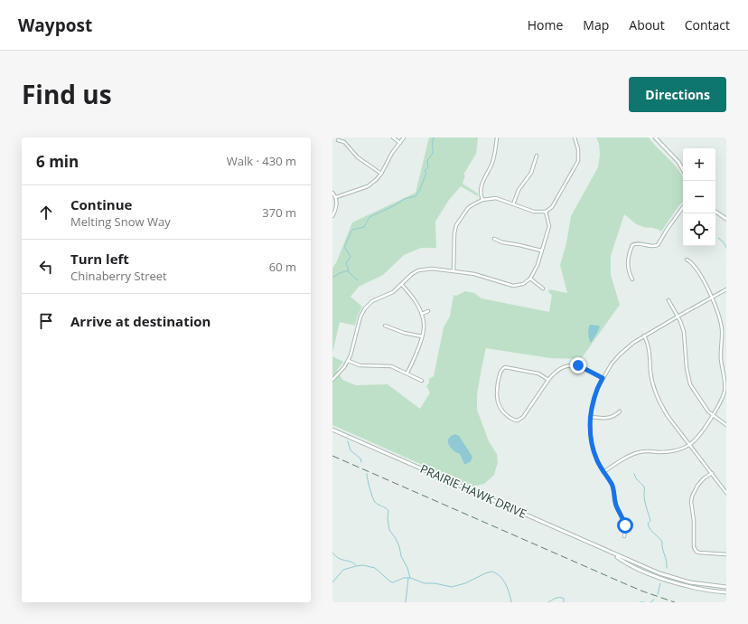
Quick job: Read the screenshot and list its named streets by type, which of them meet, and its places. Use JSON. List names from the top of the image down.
{
  "streets": {
    "street": ["PRAIRIE HAWK DRIVE"]
  },
  "page": {
    "header": "Waypost",
    "nav": [
      "Home",
      "Map",
      "About",
      "Contact"
    ],
    "title": "Find us",
    "buttons": "Directions",
    "heading": ["6 min", "Walk · 430 m"],
    "map_buttons": ["+", "−"],
    "list": [
      ["Continue", "Melting Snow Way", "370 m"],
      ["Turn left", "Chinaberry Street", "60 m"],
      "Arrive at destination"
    ]
  }
}
